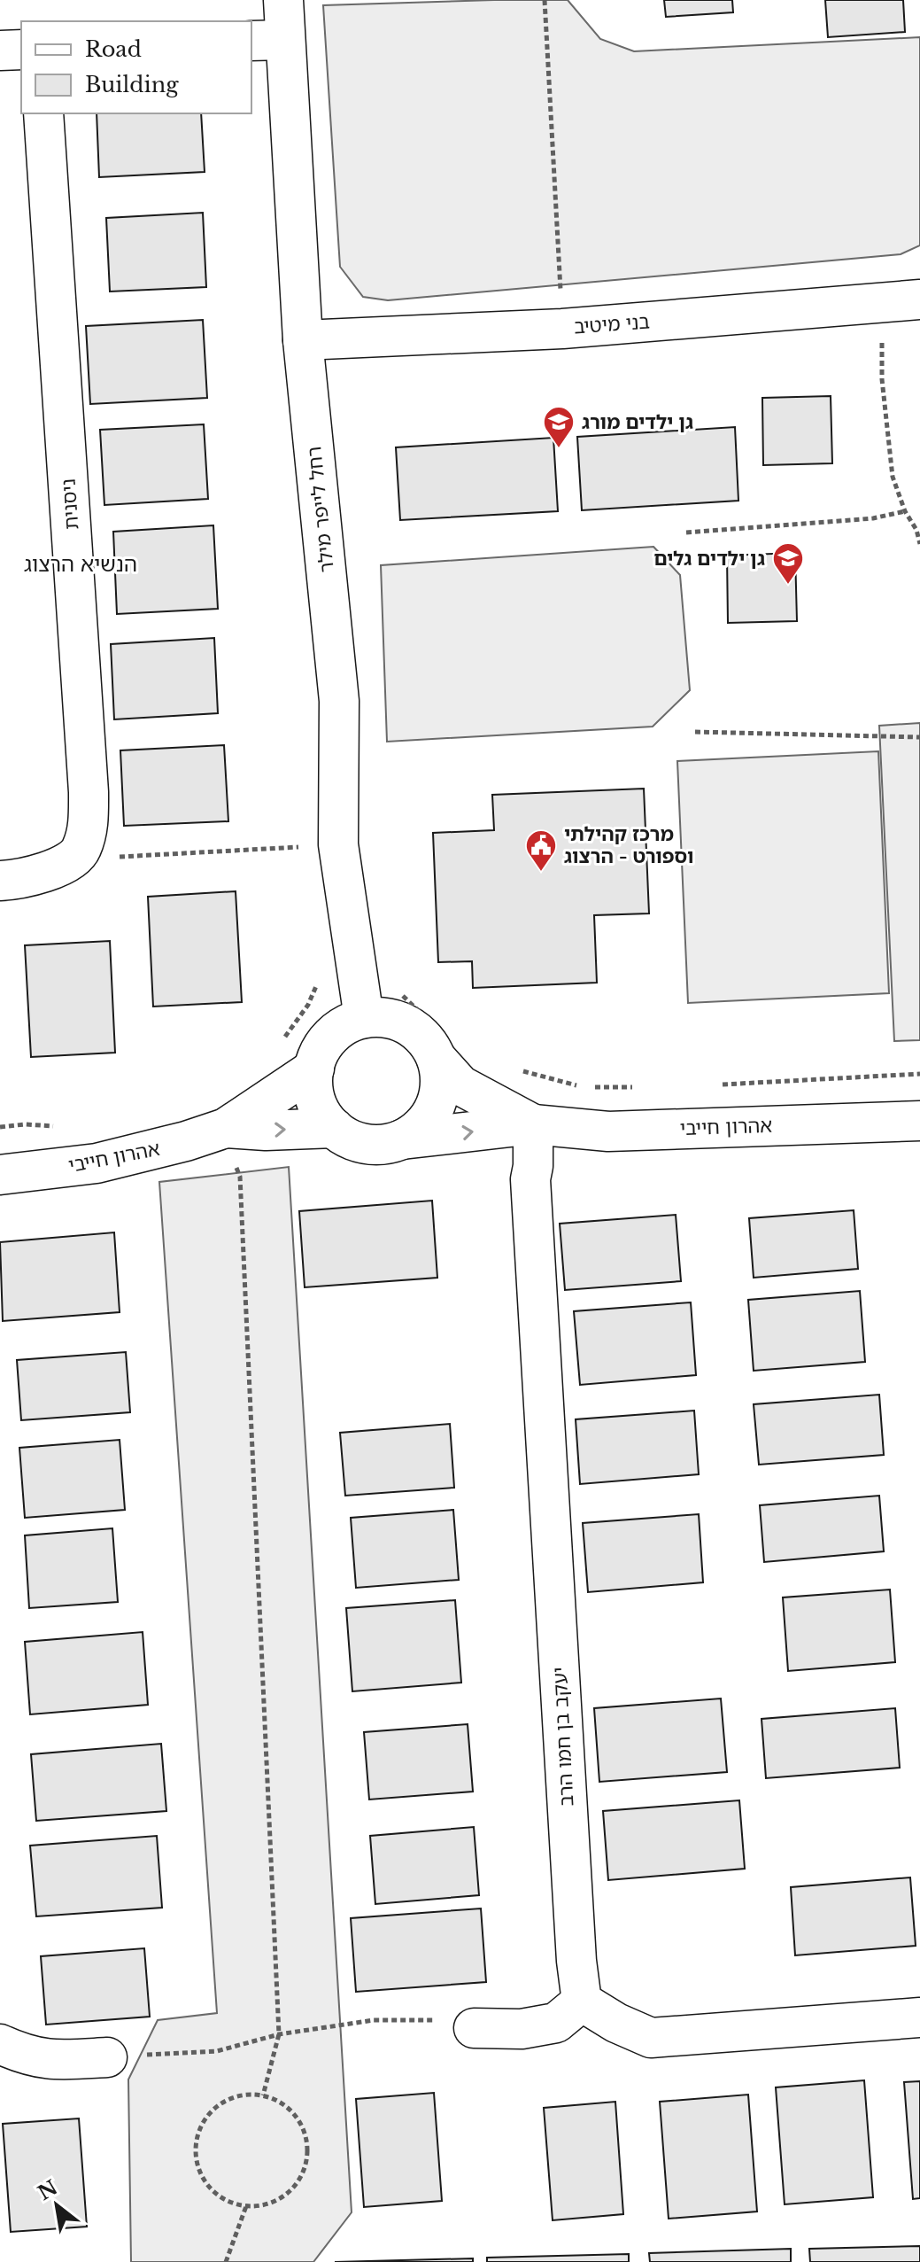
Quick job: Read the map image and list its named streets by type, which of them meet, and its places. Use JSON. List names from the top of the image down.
{
  "streets": {
    "street": [
      "בני מיטיב",
      "ניסנית",
      "רחל לייפר מילר",
      "אהרון חייבי",
      "יעקב בן חמו הרב"
    ]
  },
  "crossings": [
    ["בני מיטיב", "רחל לייפר מילר"],
    ["רחל לייפר מילר", "אהרון חייבי"],
    ["אהרון חייבי", "יעקב בן חמו הרב"]
  ],
  "districts": ["הנשיא הרצוג"],
  "places": {
    "school or university": ["גן ילדים מורג", "גן ילדים גלים"],
    "public building": ["מרכז קהילתי וספורט - הרצוג"]
  },
  "legend": ["Road", "Building"],
  "north": "top left"
}
